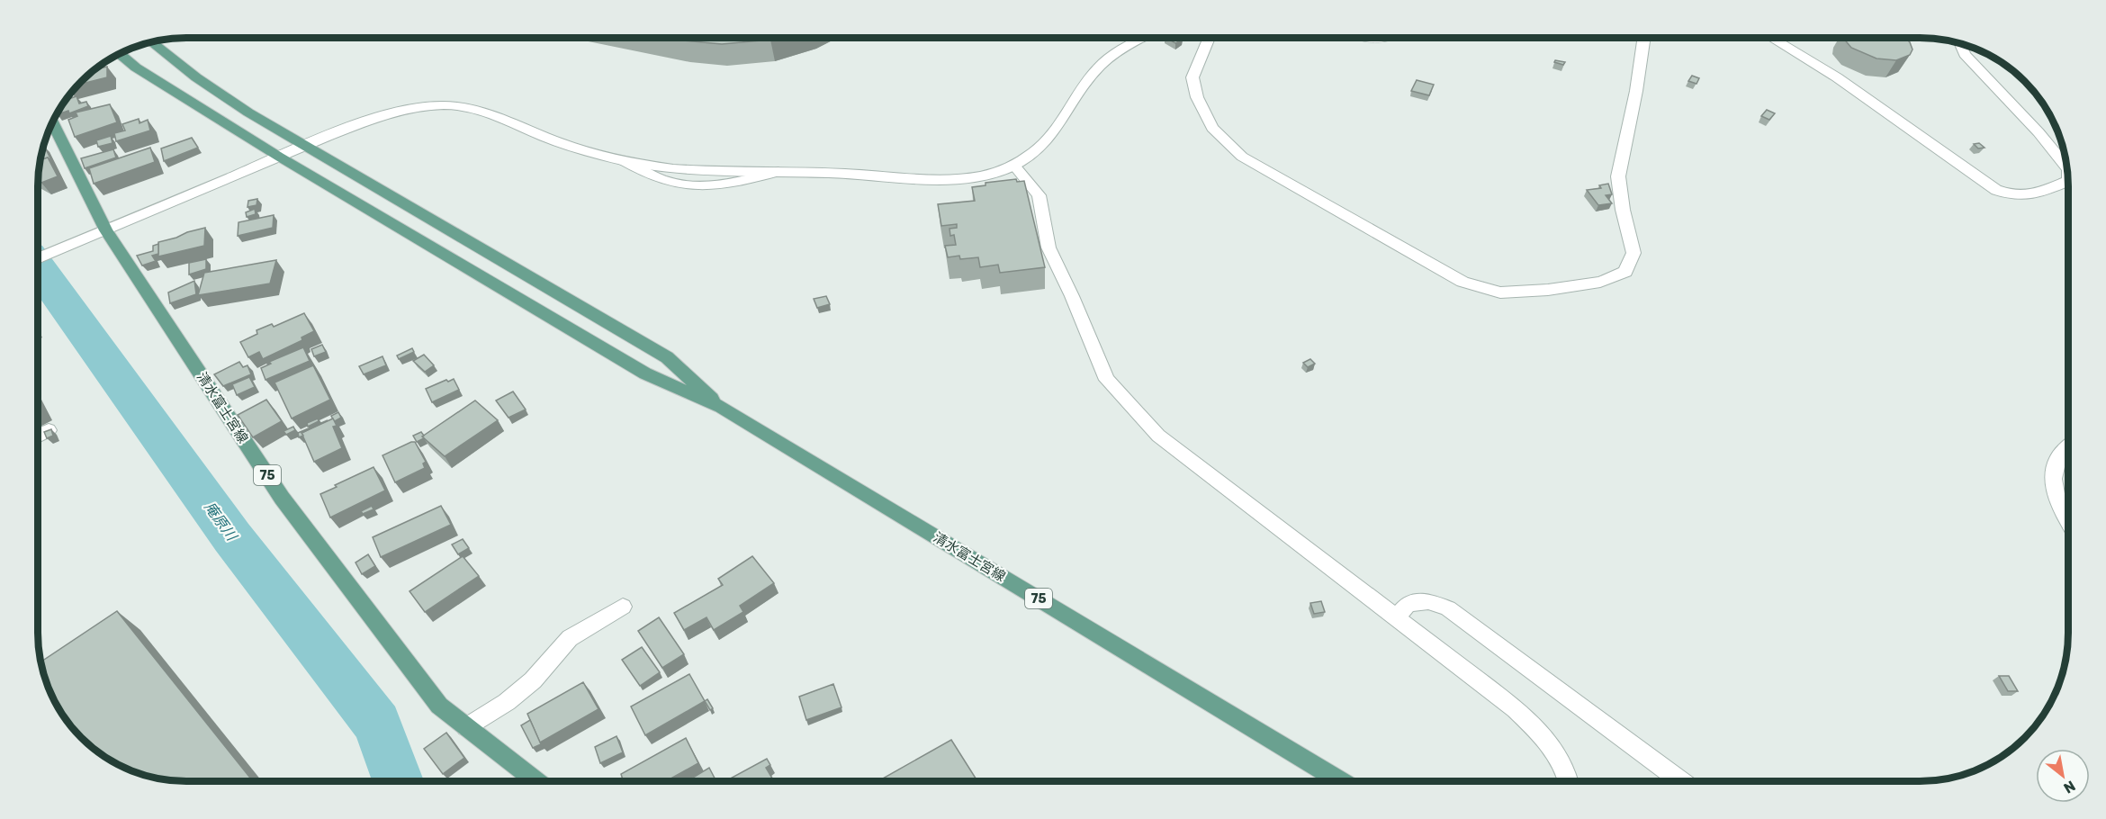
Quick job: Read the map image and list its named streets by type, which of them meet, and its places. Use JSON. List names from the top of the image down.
{
  "streets": {
    "main road": ["清水富士宮線", "75"]
  },
  "water": ["庵原川"],
  "north": "bottom right"
}
